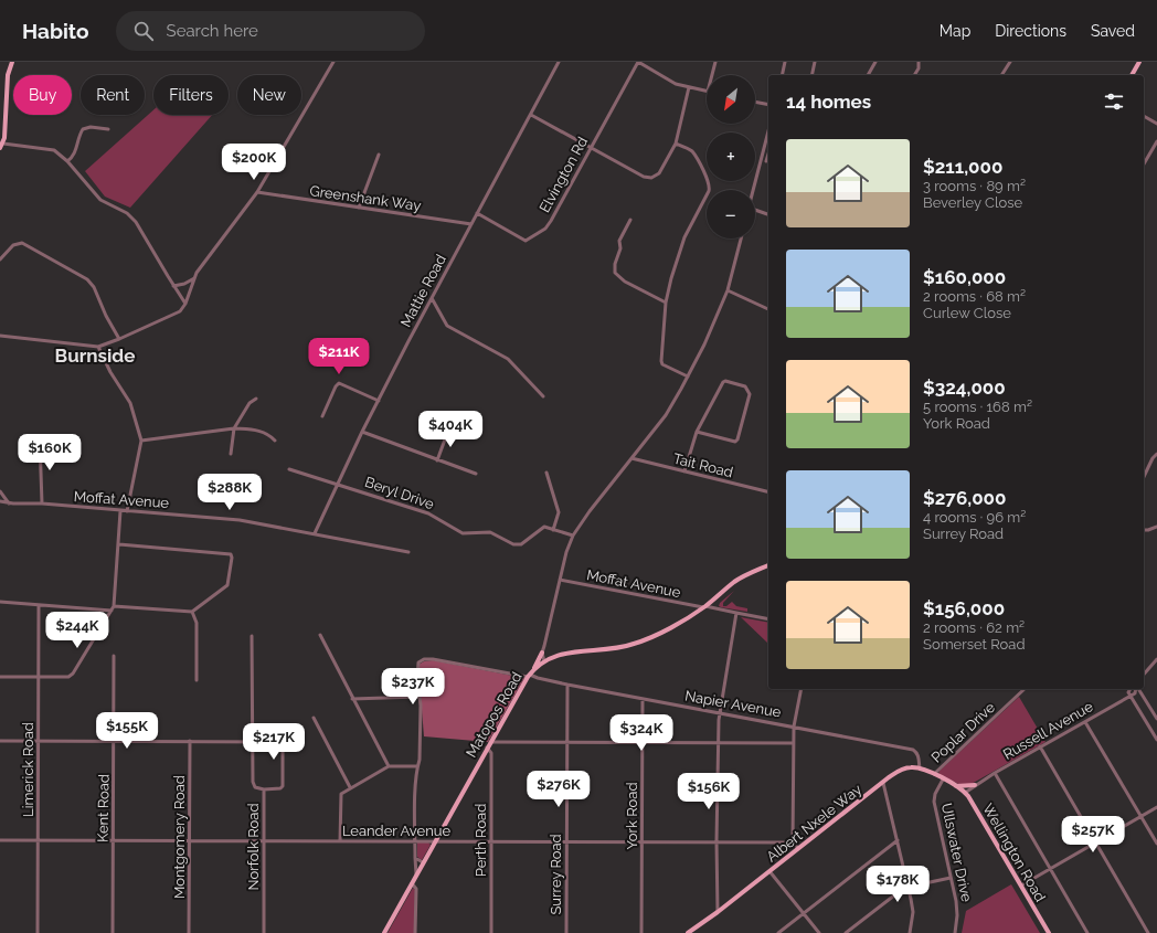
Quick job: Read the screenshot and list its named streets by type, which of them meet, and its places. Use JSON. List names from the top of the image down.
{
  "streets": {
    "main road": ["Matopos Road", "Albert Nxele Way", "Wellington Road"],
    "street": [
      "Elvington Rd",
      "Greenshank Way",
      "Mattie Road",
      "Tait Road",
      "Beryl Drive",
      "Moffat Avenue",
      "Napier Avenue",
      "Russell Avenue",
      "Poplar Drive",
      "Limerick Road",
      "Kent Road",
      "York Road",
      "Leander Avenue",
      "Montgomery Road",
      "Perth Road",
      "Norfolk Road",
      "Ullswater Drive",
      "Surrey Road"
    ]
  },
  "crossings": [
    ["Elvington Rd", "Mattie Road"],
    ["Greenshank Way", "Mattie Road"],
    ["Mattie Road", "Beryl Drive"],
    ["Mattie Road", "Moffat Avenue"],
    ["Moffat Avenue", "Matopos Road"],
    ["Napier Avenue", "Matopos Road"],
    ["Napier Avenue", "York Road"],
    ["Napier Avenue", "Albert Nxele Way"],
    ["Napier Avenue", "Surrey Road"],
    ["Matopos Road", "Leander Avenue"],
    ["Matopos Road", "Perth Road"],
    ["Russell Avenue", "Wellington Road"],
    ["Limerick Road", "Leander Avenue"],
    ["Kent Road", "Leander Avenue"],
    ["York Road", "Leander Avenue"],
    ["Leander Avenue", "Montgomery Road"],
    ["Leander Avenue", "Perth Road"],
    ["Leander Avenue", "Norfolk Road"],
    ["Leander Avenue", "Surrey Road"]
  ],
  "districts": ["Burnside"],
  "north": "bottom left",
  "page": {
    "header": "Habito",
    "search": "Search here",
    "nav": ["Map", "Directions", "Saved"],
    "map_buttons": ["+", "−"],
    "chip": [
      "Buy",
      "Rent",
      "Filters",
      "New"
    ],
    "heading": "14 homes",
    "list": [
      {
        "name": "$211,000",
        "note": "3 rooms · 89 m² · Beverley Close"
      },
      {
        "name": "$160,000",
        "note": "2 rooms · 68 m² · Curlew Close"
      },
      {
        "name": "$324,000",
        "note": "5 rooms · 168 m² · York Road"
      },
      {
        "name": "$276,000",
        "note": "4 rooms · 96 m² · Surrey Road"
      },
      {
        "name": "$156,000",
        "note": "2 rooms · 62 m² · Somerset Road"
      }
    ],
    "price": [
      "$200K",
      "$211K",
      "$404K",
      "$160K",
      "$288K",
      "$244K",
      "$237K",
      "$155K",
      "$324K",
      "$217K",
      "$276K",
      "$156K",
      "$257K",
      "$178K"
    ]
  }
}
